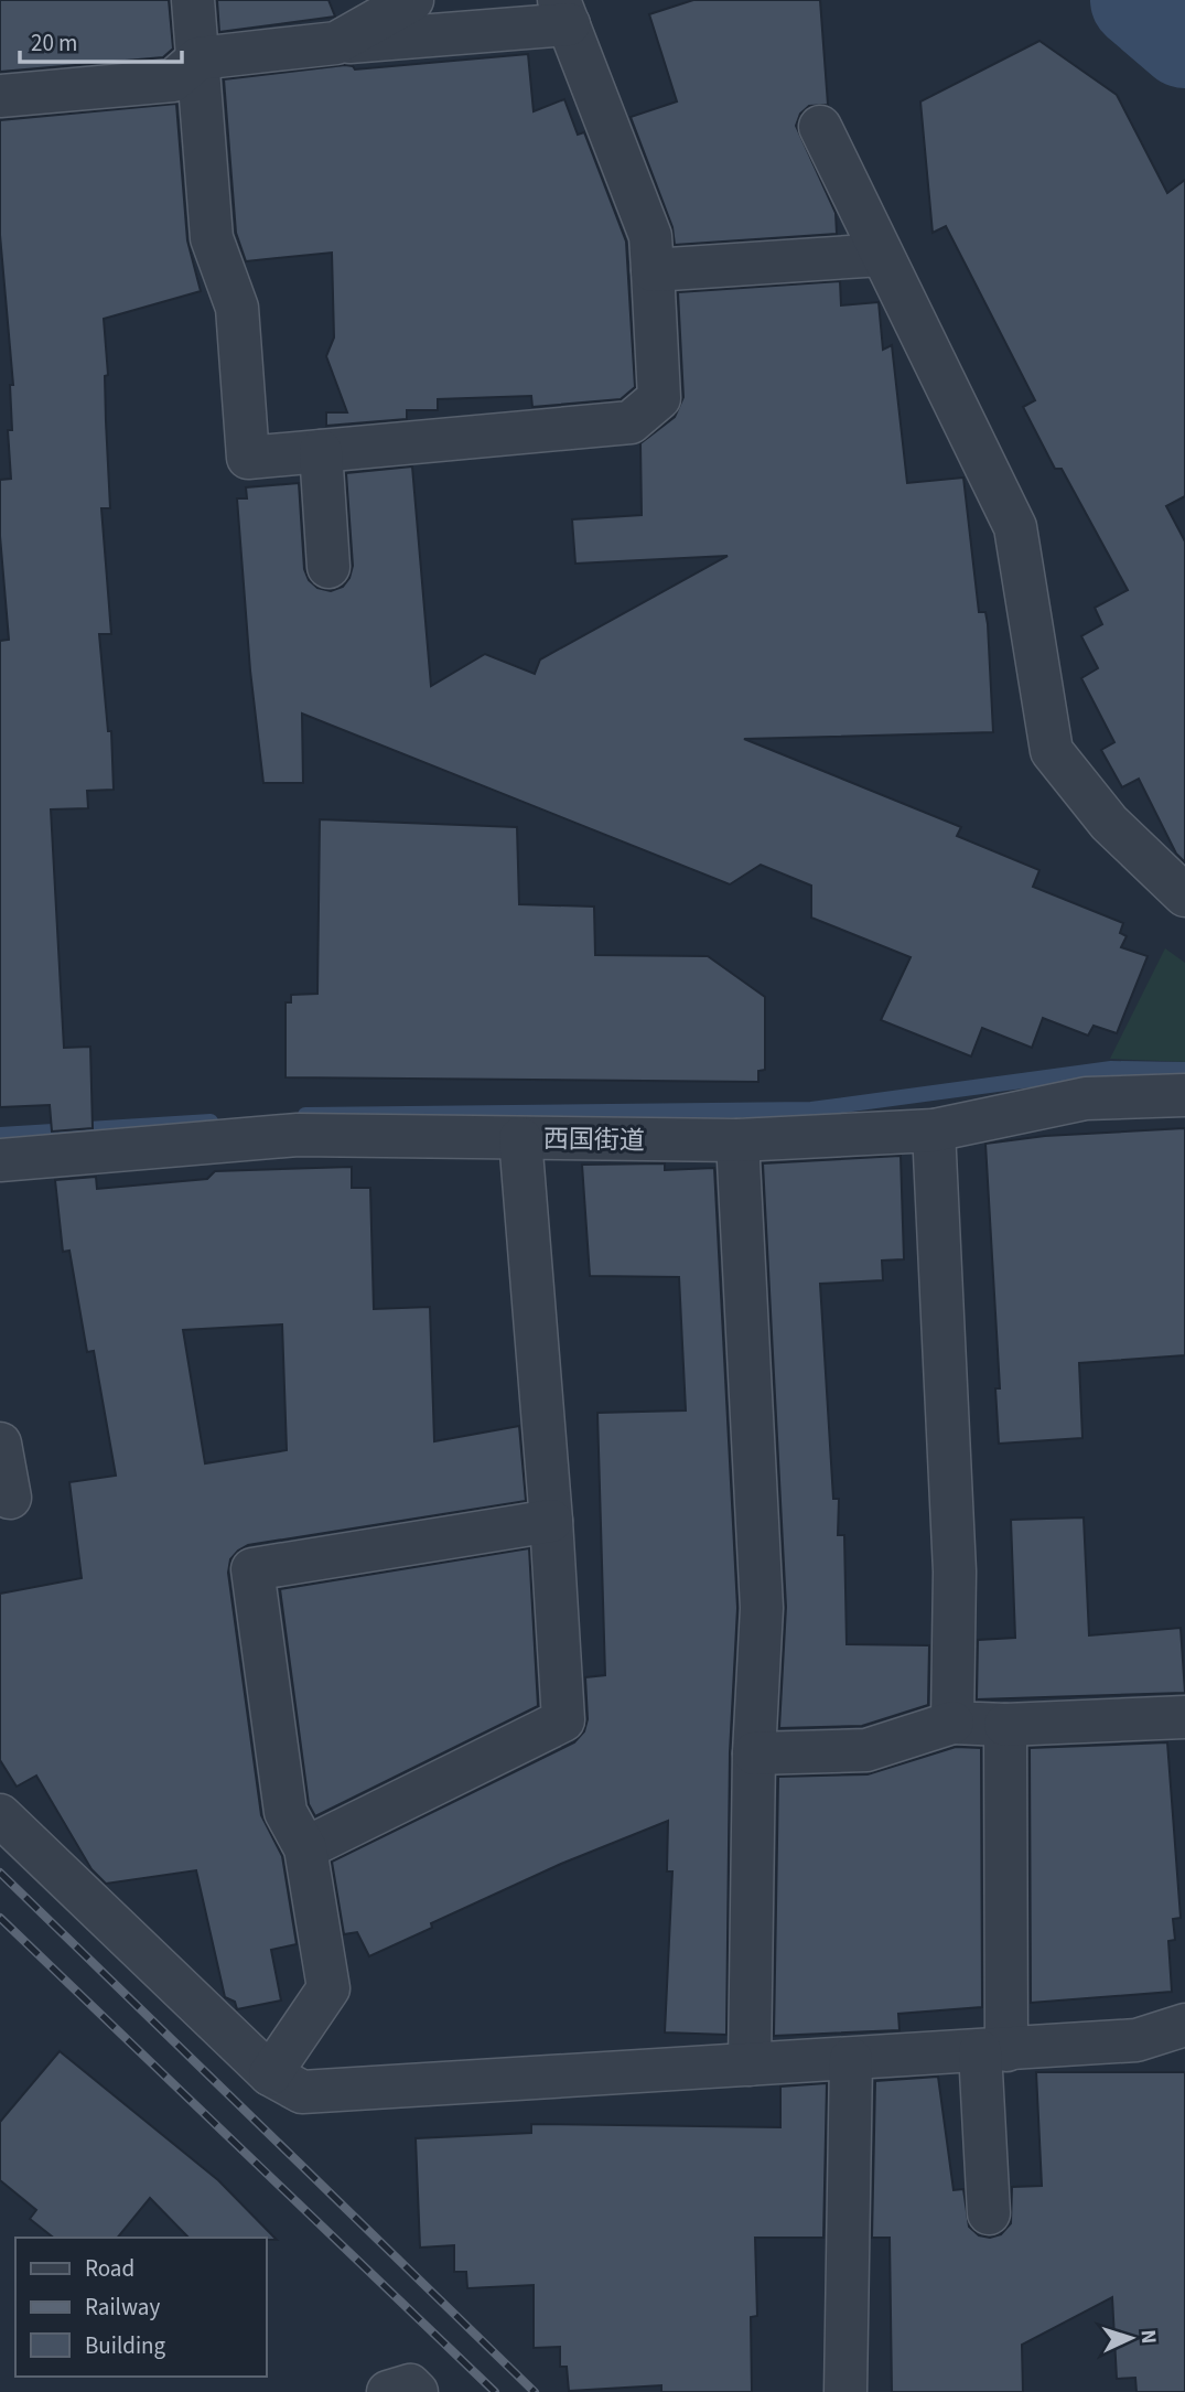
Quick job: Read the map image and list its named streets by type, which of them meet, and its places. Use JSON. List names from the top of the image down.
{
  "streets": {
    "street": ["西国街道"]
  },
  "legend": ["Road", "Railway", "Building"],
  "scale_bar": "20 m",
  "north": "right"
}
